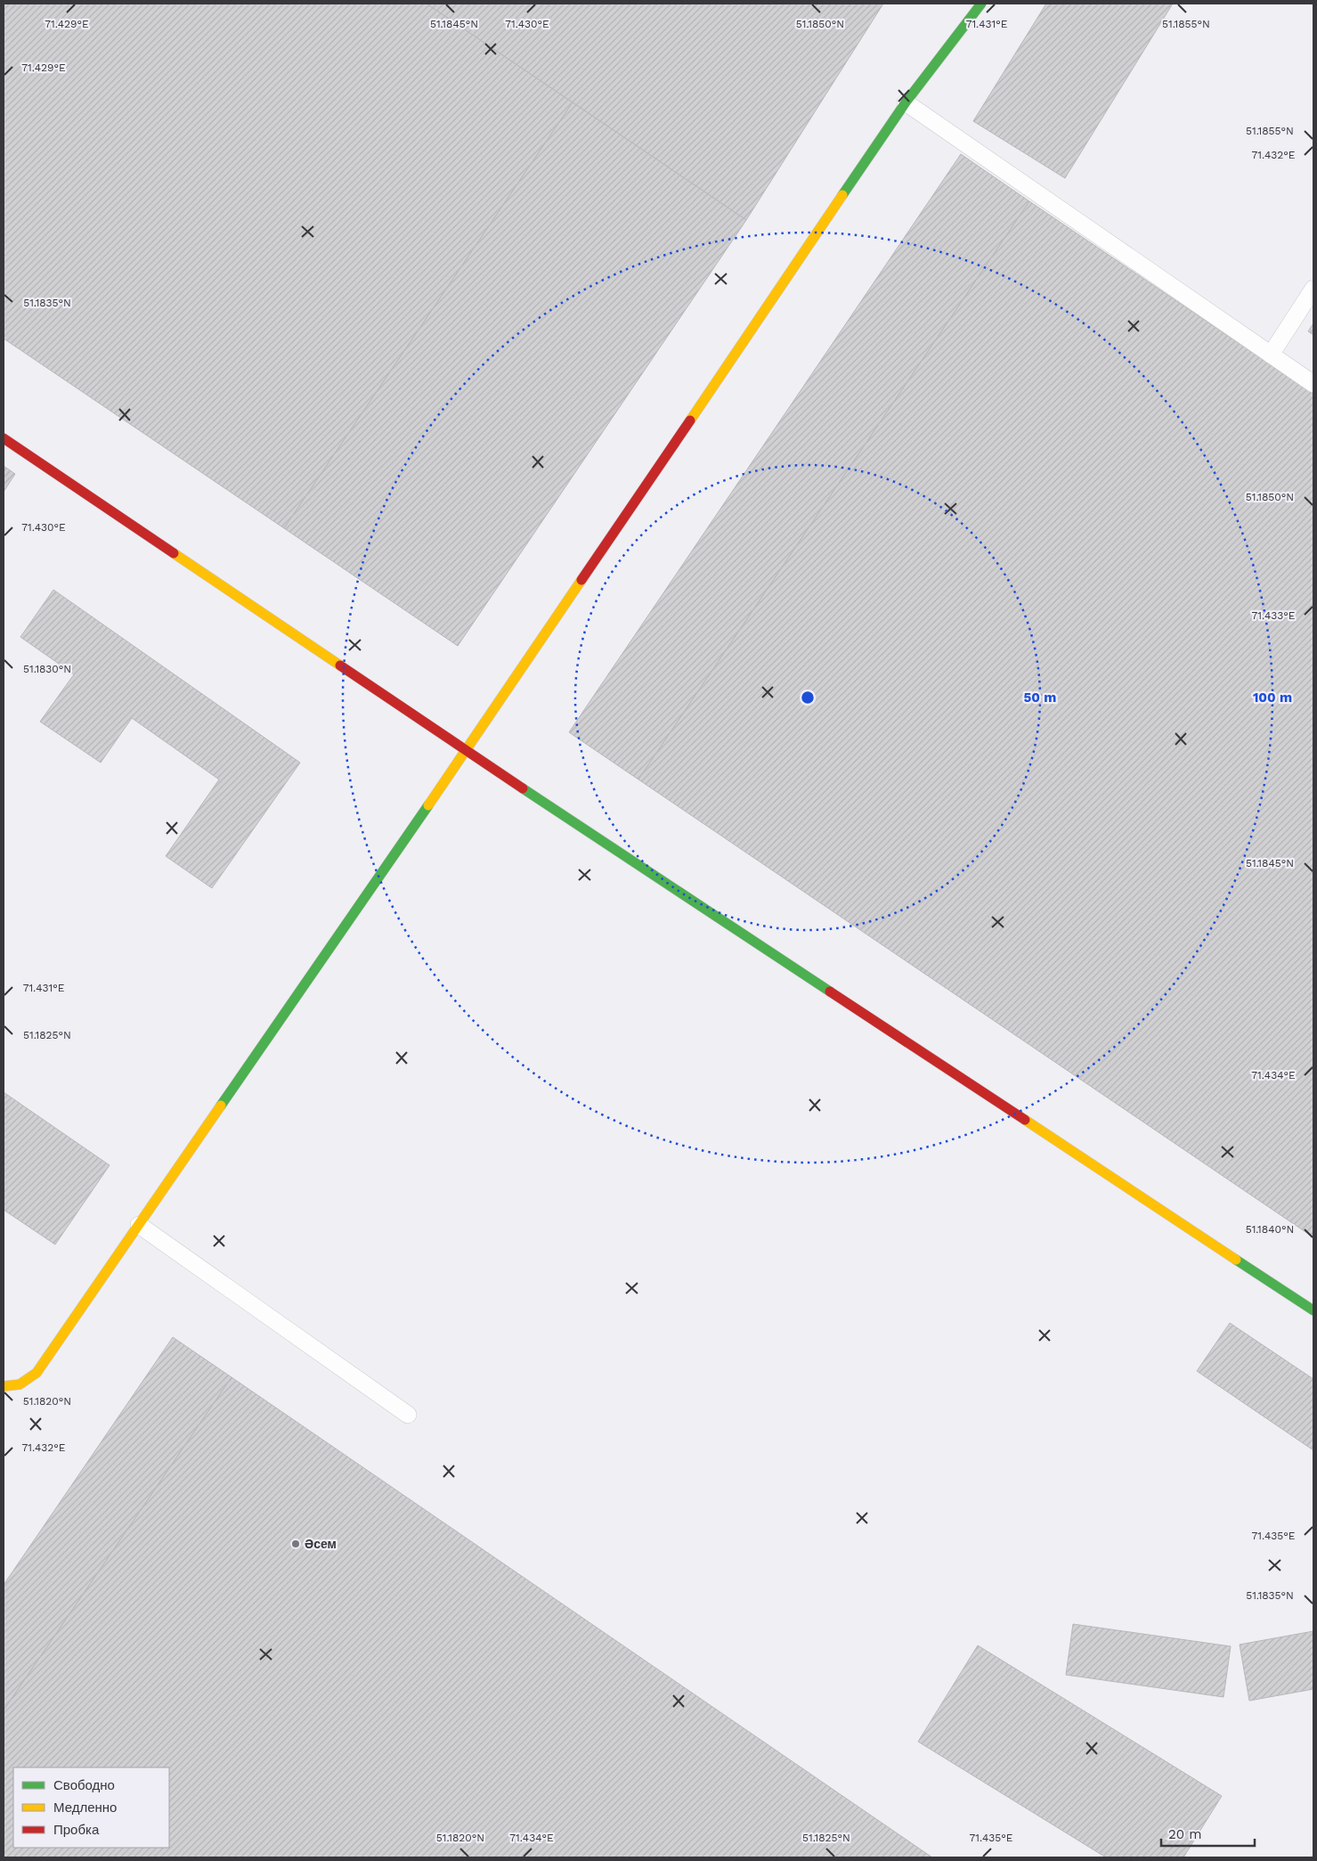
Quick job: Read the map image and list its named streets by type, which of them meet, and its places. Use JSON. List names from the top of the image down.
{
  "places": ["Әсем"],
  "legend": ["Свободно", "Медленно", "Пробка"],
  "scale_bar": "20 m",
  "coordinates": [
    "71.429°E",
    "51.1845°N",
    "71.430°E",
    "51.1850°N",
    "71.431°E",
    "51.1855°N",
    "71.432°E",
    "51.1835°N",
    "71.433°E",
    "51.1830°N",
    "51.1825°N",
    "71.434°E",
    "51.1840°N",
    "51.1820°N",
    "71.435°E"
  ],
  "rings": ["50 m", "100 m"]
}
